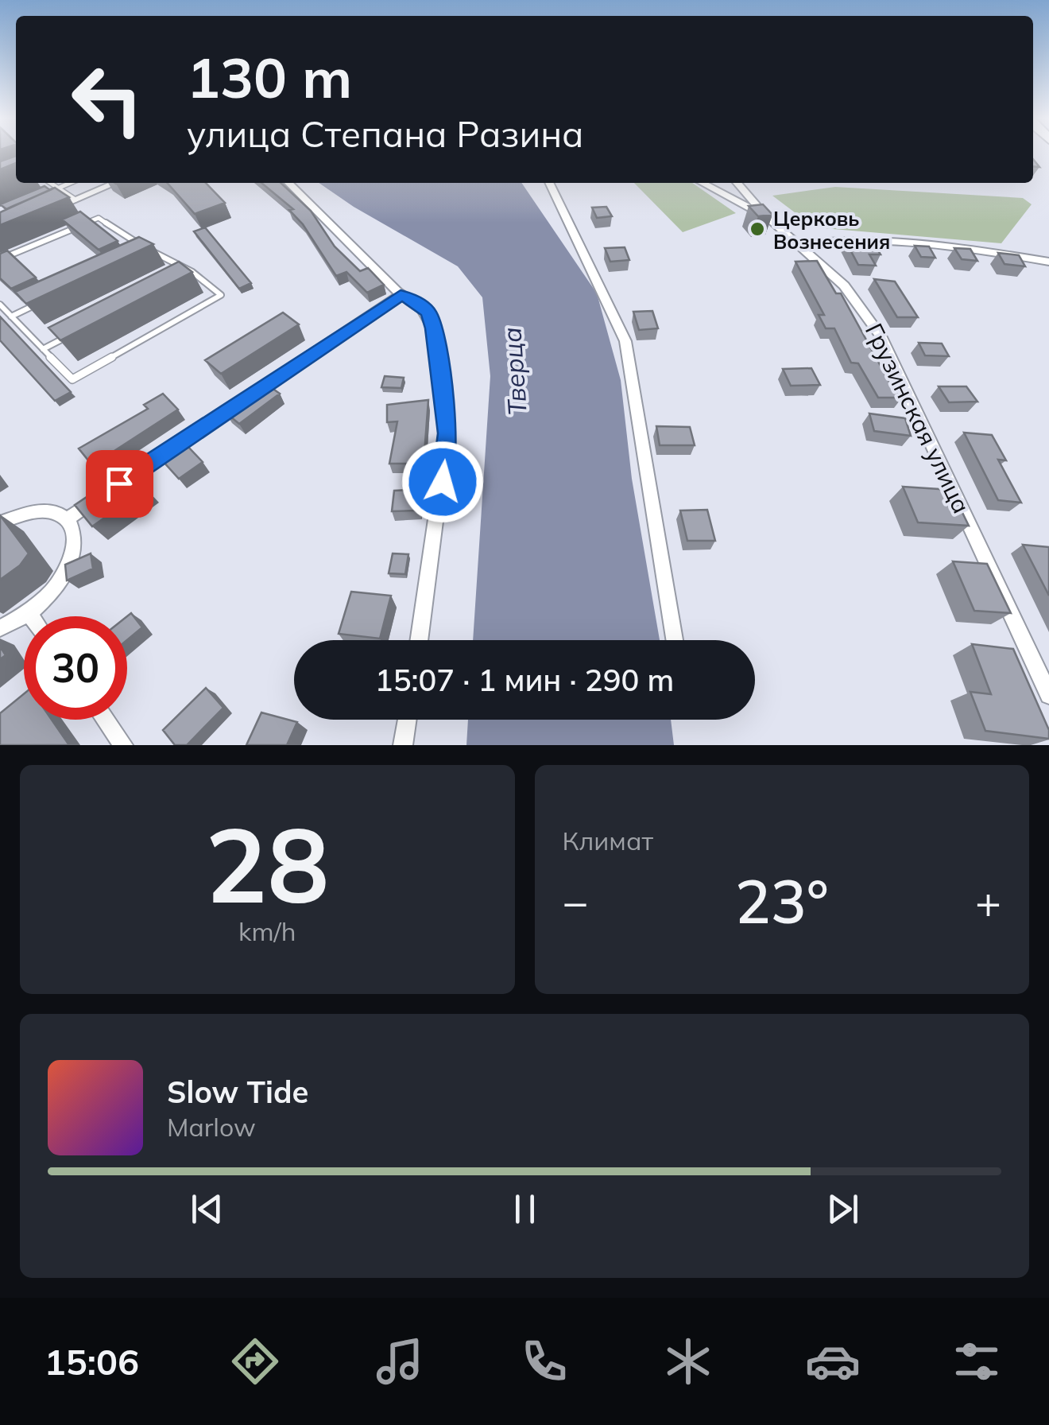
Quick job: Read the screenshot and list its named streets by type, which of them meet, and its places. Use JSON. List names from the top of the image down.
{
  "streets": {
    "street": ["Грузинская улица"]
  },
  "water": ["Тверца"],
  "places": ["Церковь Вознесения"],
  "page": {
    "turn": ["130 m", "улица Степана Разина"],
    "limit": "30",
    "trip": "15:07 · 1 мин · 290 m",
    "tile": [
      ["28", "km/h"],
      "Климат"
    ],
    "heat": ["−", "23°", "+"],
    "song": ["Slow Tide", "Marlow"],
    "tabs": "15:06"
  }
}
